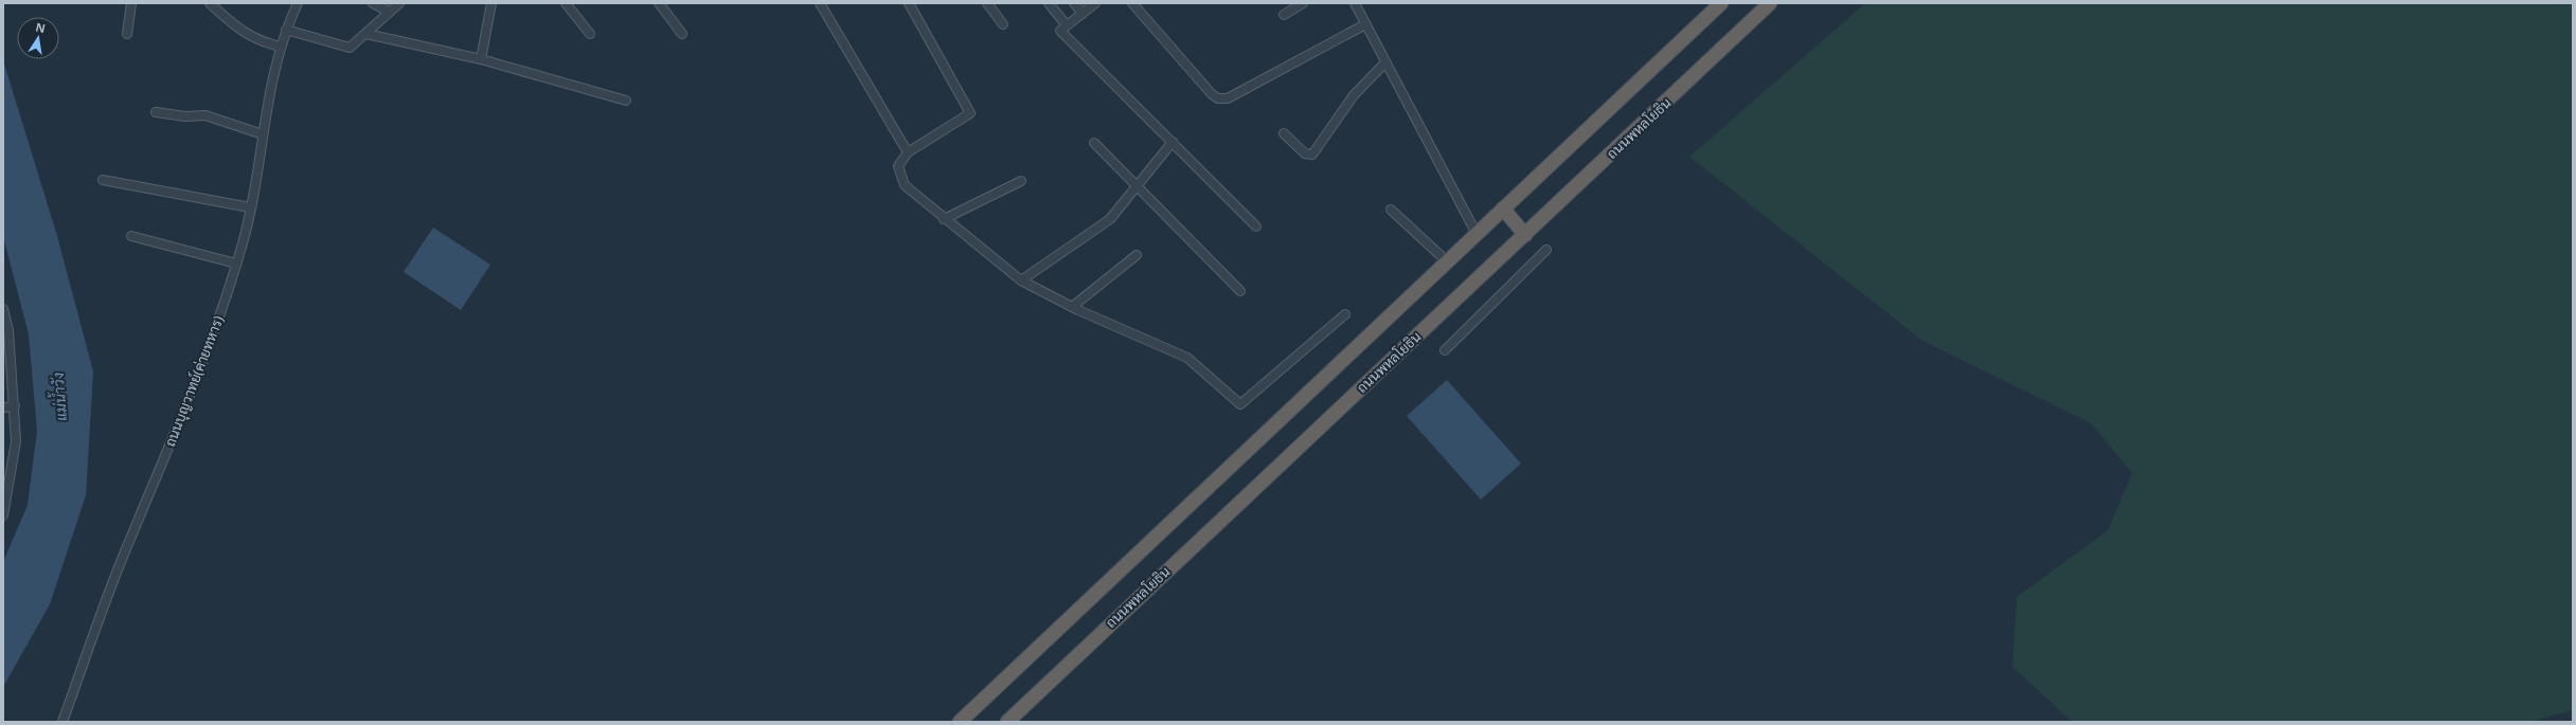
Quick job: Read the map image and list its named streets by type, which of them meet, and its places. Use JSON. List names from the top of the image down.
{
  "streets": {
    "highway": ["ถนนพหลโยธิน"],
    "street": ["ถนนบุญวาทย์(ค่ายทหาร)"]
  },
  "water": ["แม่น้ำวัง"],
  "north": "top"
}
